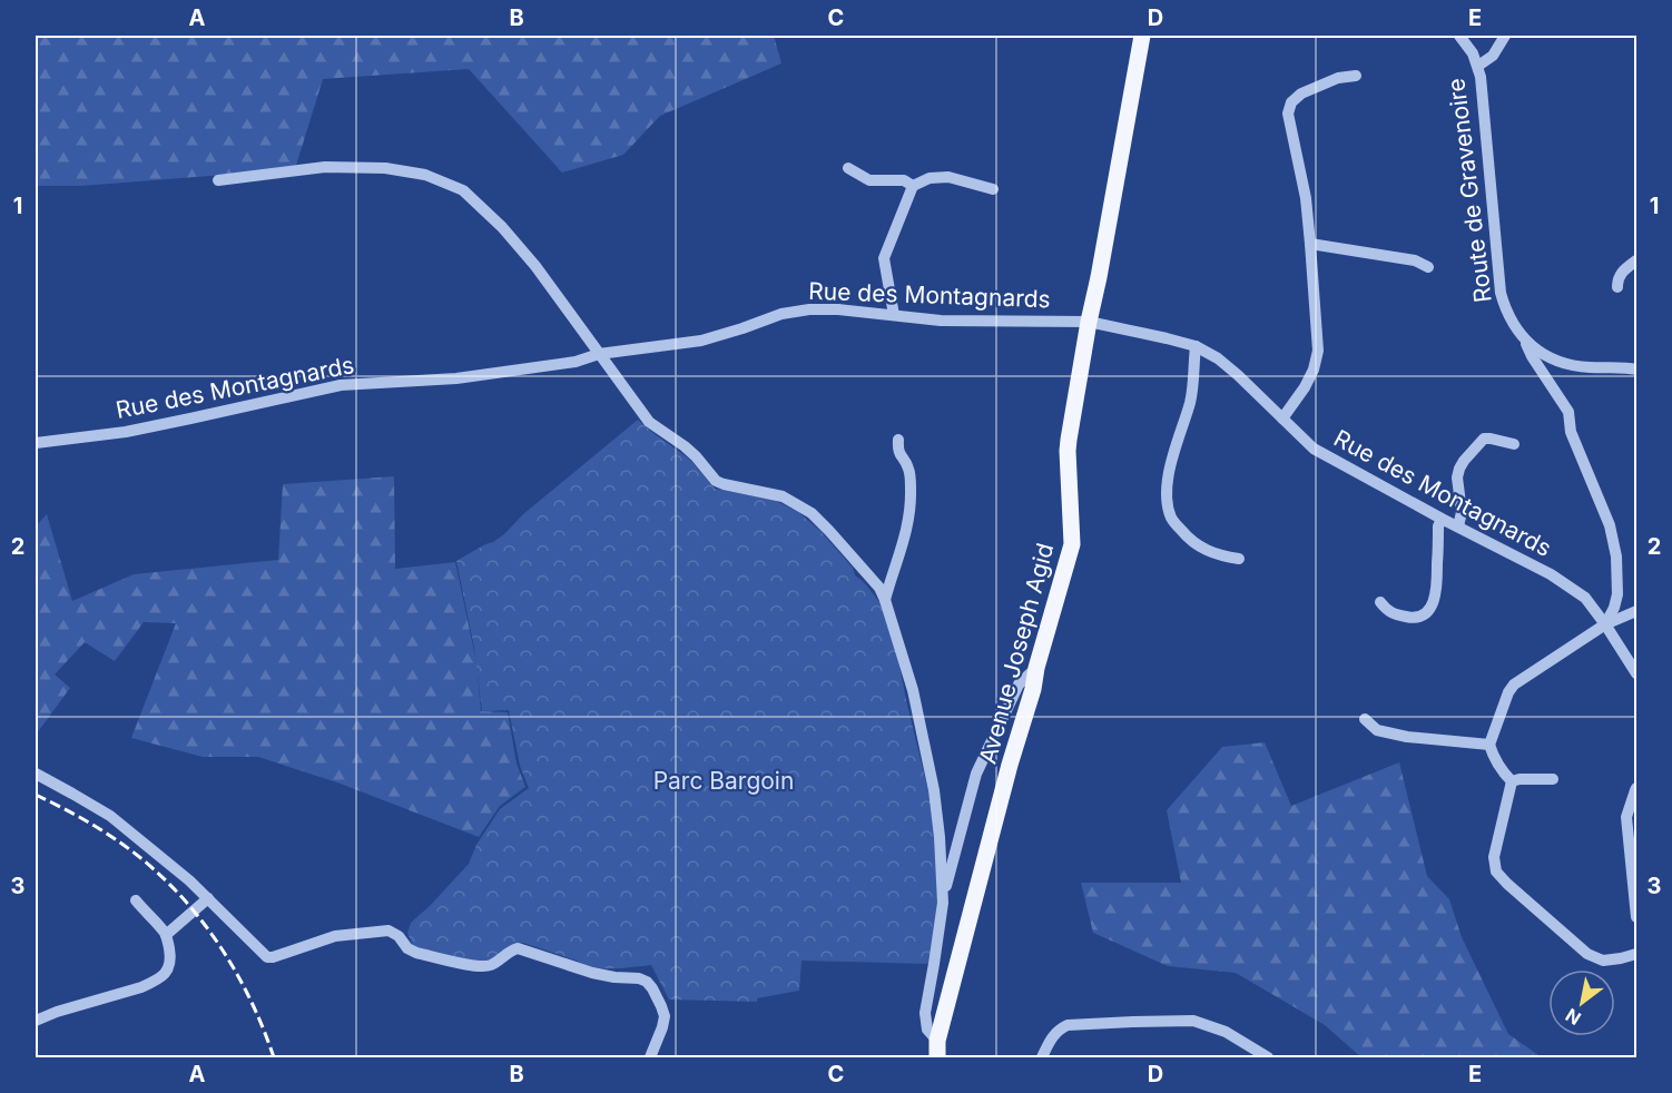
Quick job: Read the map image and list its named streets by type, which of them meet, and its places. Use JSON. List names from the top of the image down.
{
  "streets": {
    "main road": ["Avenue Joseph Agid"],
    "street": ["Route de Gravenoire", "Rue des Montagnards"]
  },
  "crossings": [
    ["Rue des Montagnards", "Avenue Joseph Agid"]
  ],
  "parks": ["Parc Bargoin"],
  "north": "bottom left",
  "grid": {
    "columns": [
      "A",
      "B",
      "C",
      "D",
      "E"
    ],
    "rows": ["1", "2", "3"]
  }
}
